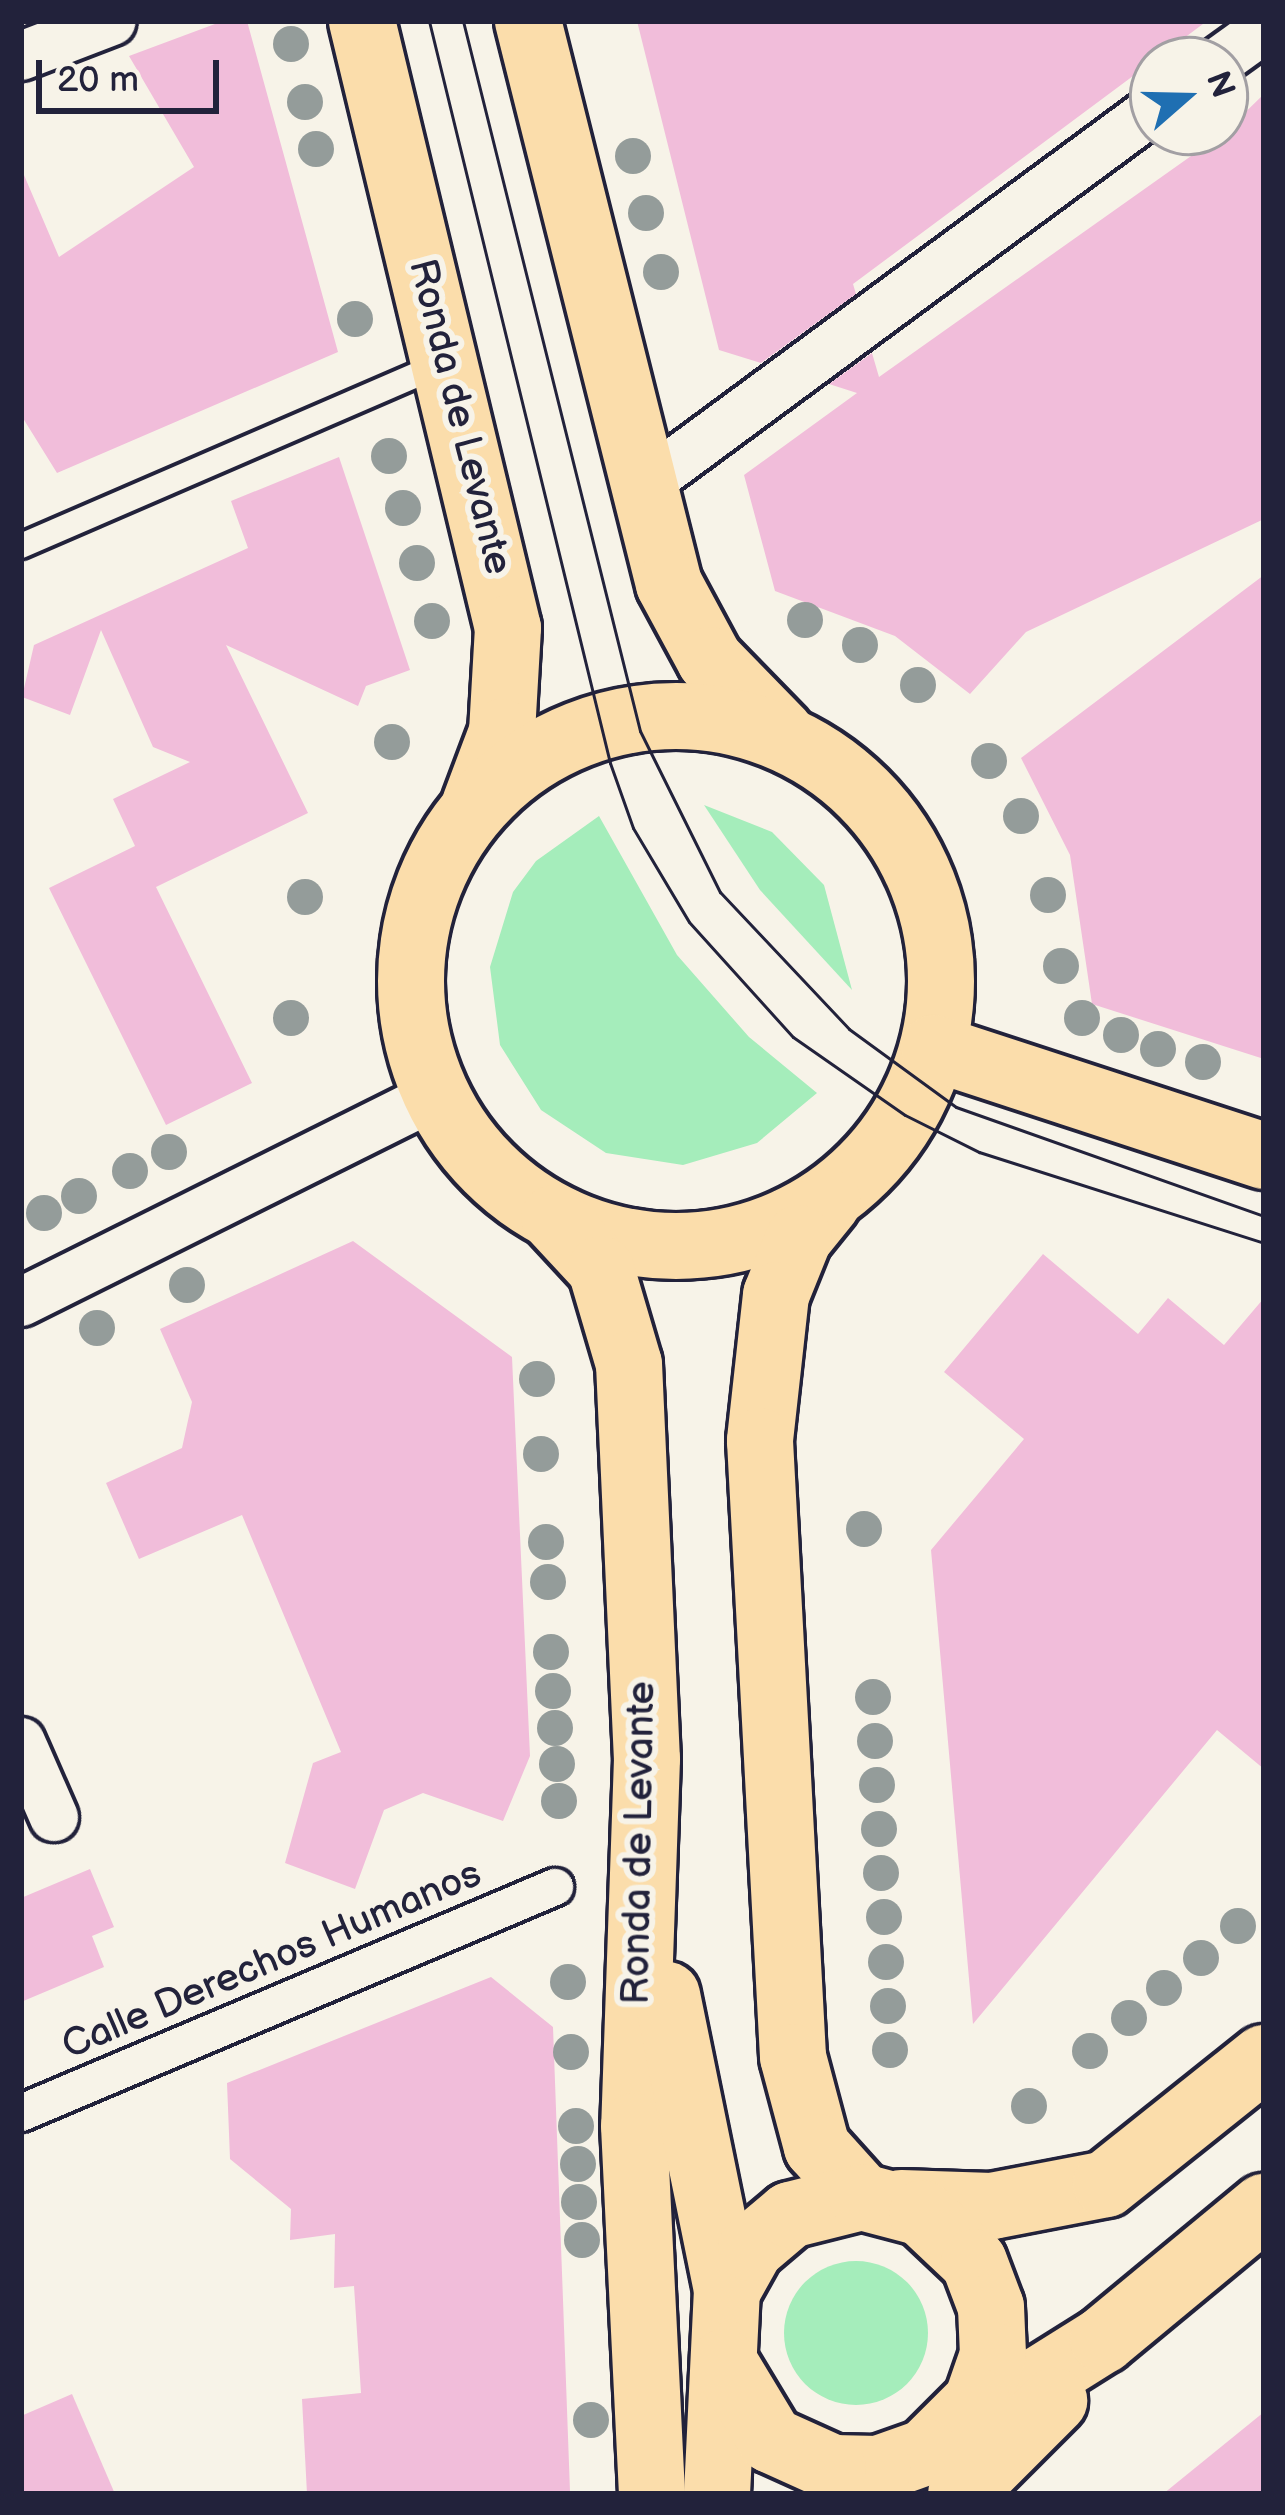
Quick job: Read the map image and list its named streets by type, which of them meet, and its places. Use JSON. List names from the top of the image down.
{
  "streets": {
    "main road": ["Ronda de Levante"],
    "street": ["Calle Derechos Humanos"]
  },
  "scale_bar": "20 m",
  "north": "right"
}
